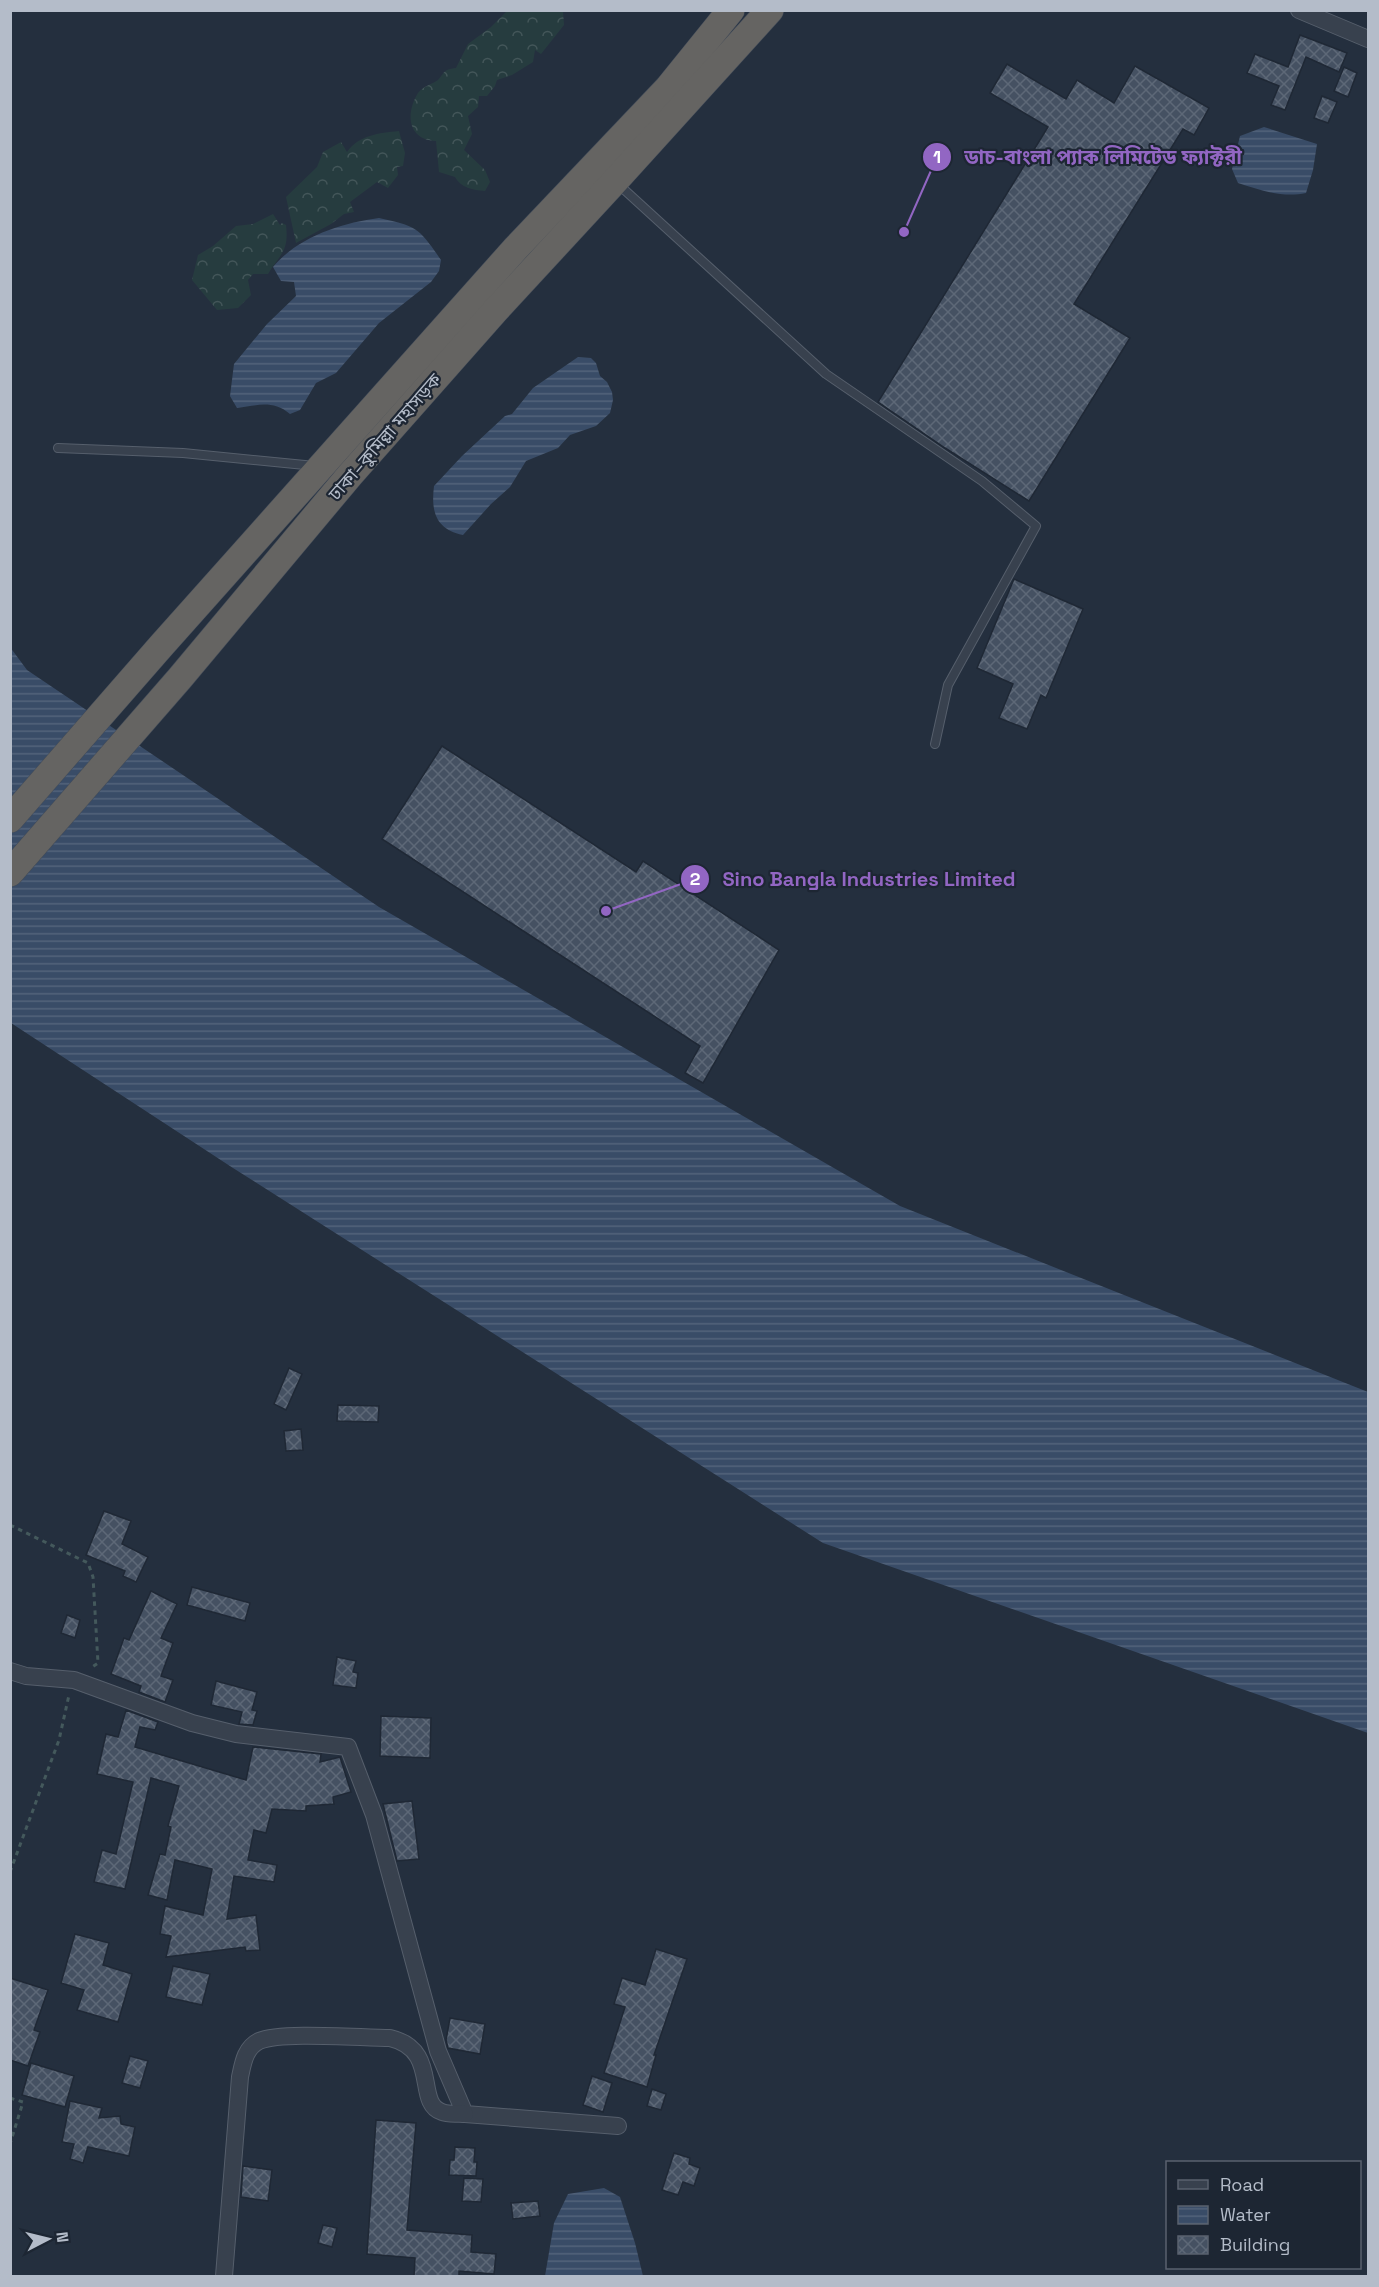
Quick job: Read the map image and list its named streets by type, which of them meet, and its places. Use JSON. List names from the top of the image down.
{
  "streets": {
    "highway": ["ঢাকা–কুমিল্লা মহাসড়ক"]
  },
  "places": ["ডাচ-বাংলা প্যাক লিমিটেড ফ্যাক্টরী", "Sino Bangla Industries Limited"],
  "legend": ["Road", "Water", "Building"],
  "north": "right"
}
